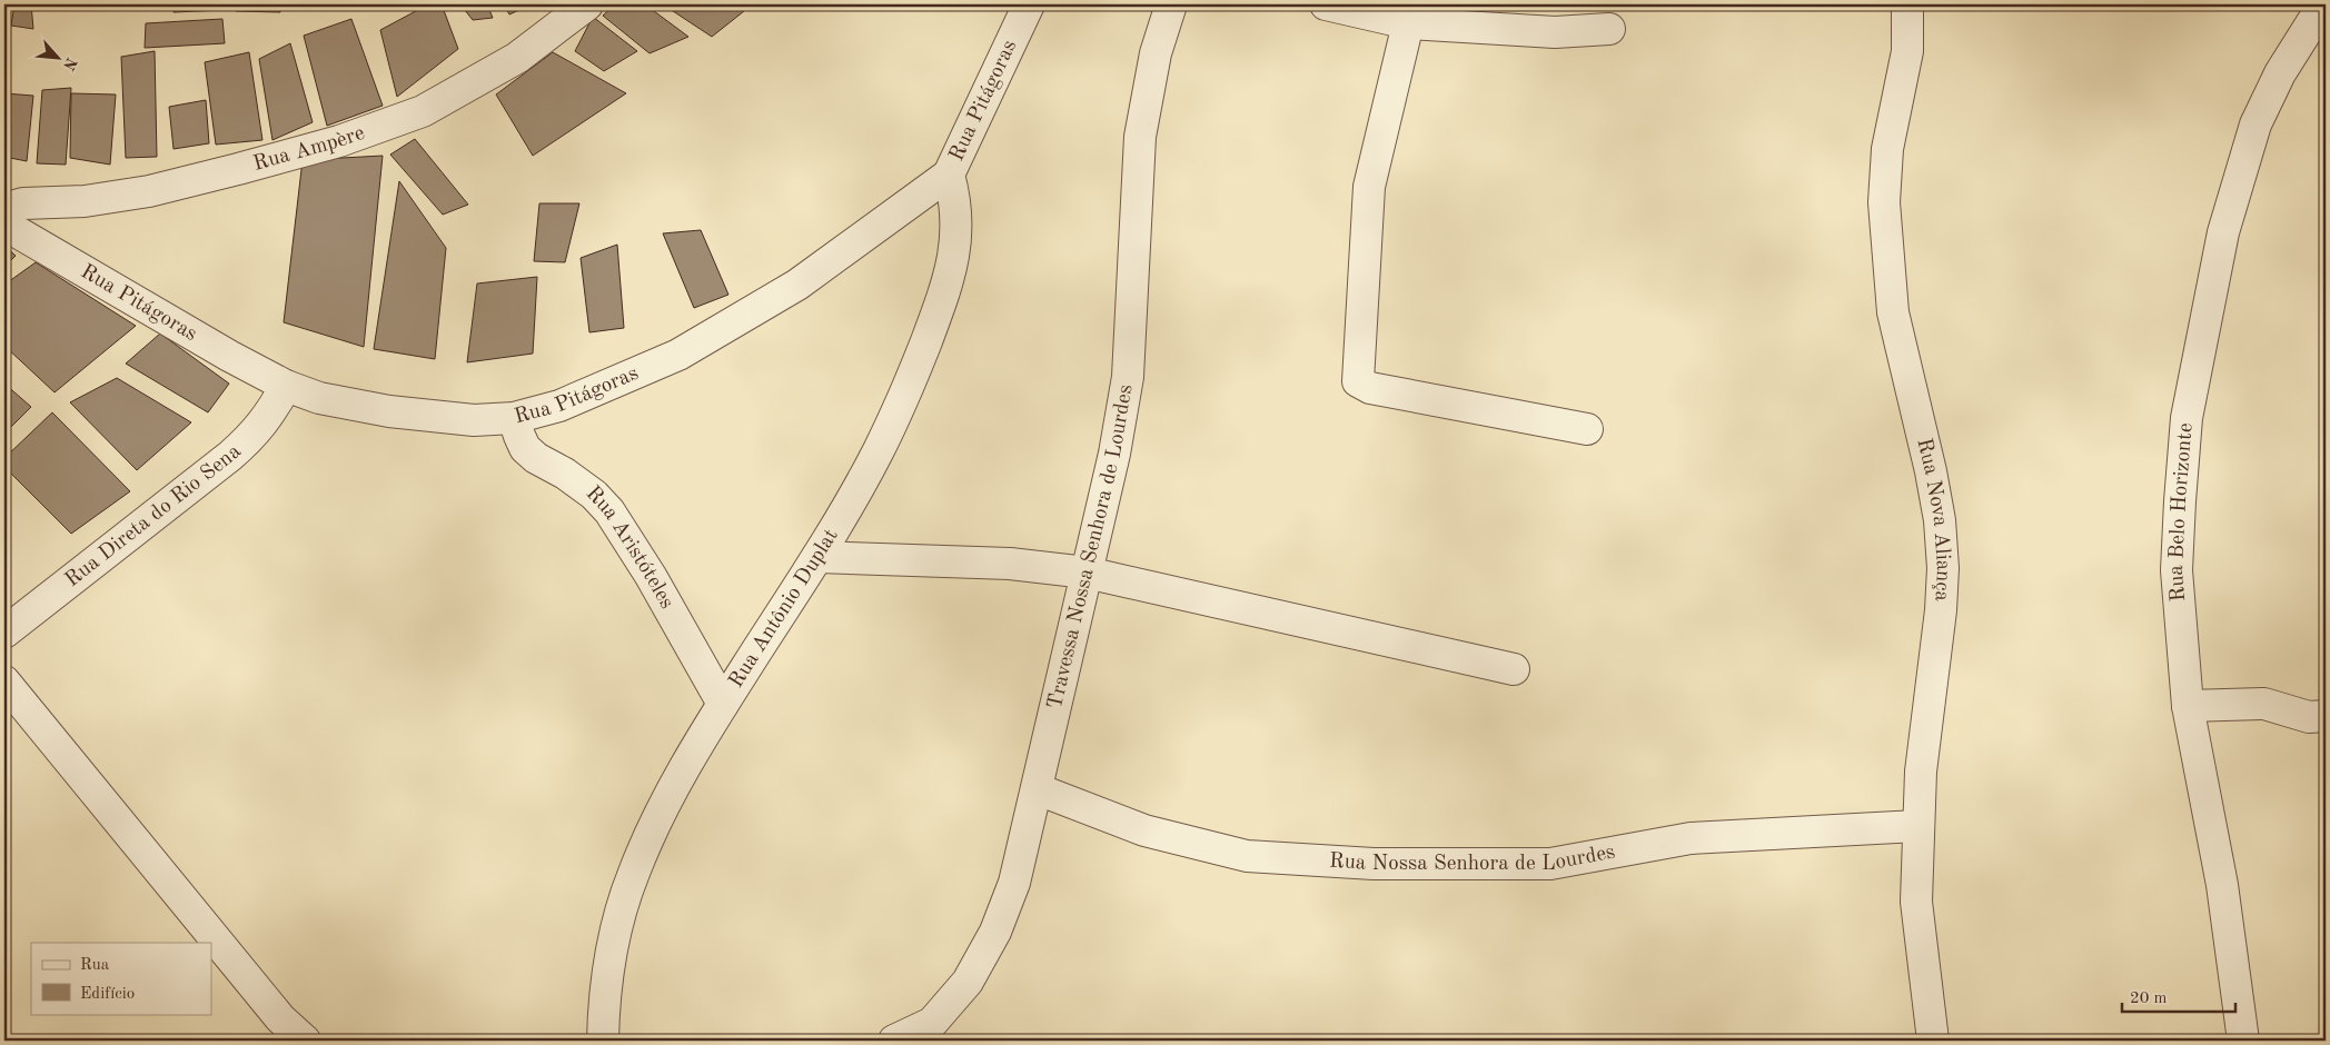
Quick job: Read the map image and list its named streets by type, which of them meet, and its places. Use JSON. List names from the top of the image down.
{
  "streets": {
    "street": [
      "Rua Pitágoras",
      "Rua Ampère",
      "Rua Belo Horizonte",
      "Rua Direta do Rio Sena",
      "Rua Nova Aliança",
      "Travessa Nossa Senhora de Lourdes",
      "Rua Aristóteles",
      "Rua Antônio Duplat",
      "Rua Nossa Senhora de Lourdes"
    ]
  },
  "crossings": [
    ["Rua Pitágoras", "Rua Direta do Rio Sena"],
    ["Rua Pitágoras", "Rua Aristóteles"],
    ["Rua Pitágoras", "Rua Antônio Duplat"],
    ["Rua Nova Aliança", "Rua Nossa Senhora de Lourdes"],
    ["Travessa Nossa Senhora de Lourdes", "Rua Nossa Senhora de Lourdes"],
    ["Rua Aristóteles", "Rua Antônio Duplat"]
  ],
  "legend": ["Rua", "Edifício"],
  "scale_bar": "20 m",
  "north": "bottom right"
}
